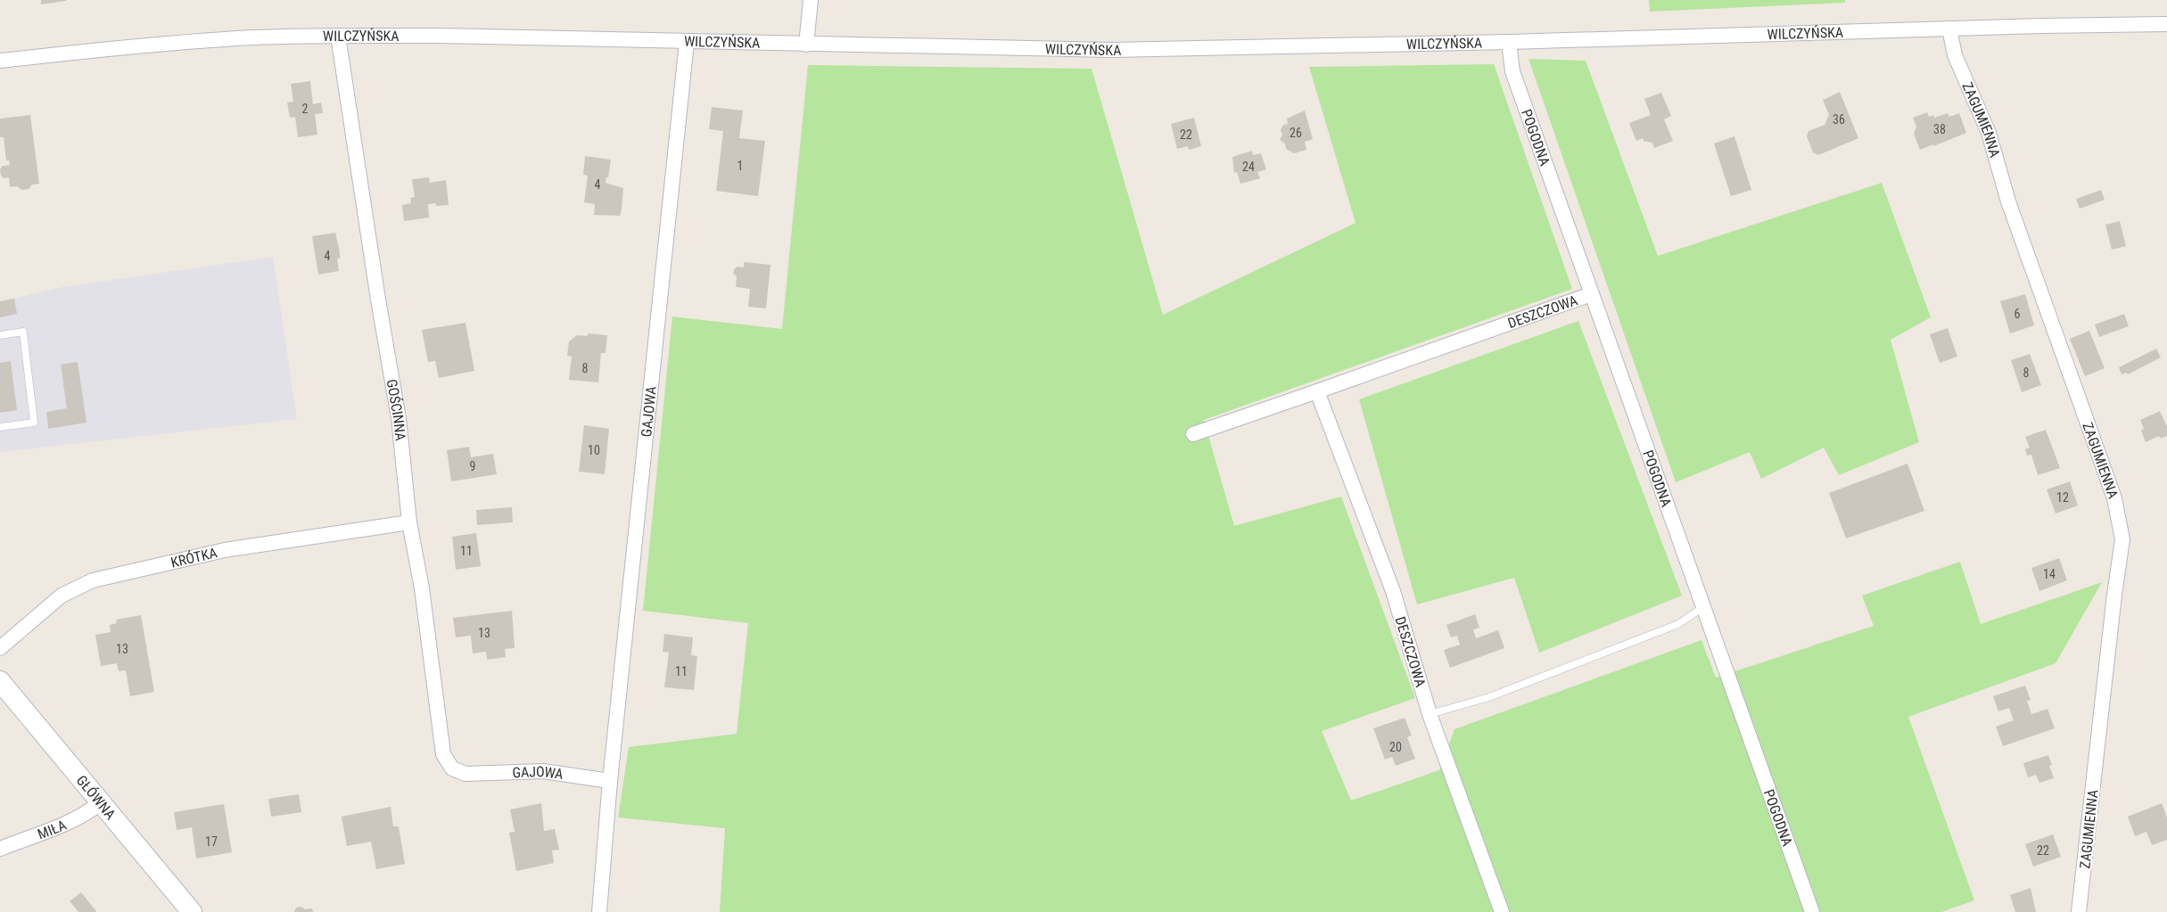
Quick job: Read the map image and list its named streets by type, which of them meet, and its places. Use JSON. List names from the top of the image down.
{
  "streets": {
    "street": [
      "WILCZYŃSKA",
      "ZAGUMIENNA",
      "POGODNA",
      "DESZCZOWA",
      "GOŚCINNA",
      "GAJOWA",
      "KRÓTKA",
      "GŁÓWNA",
      "MIŁA"
    ]
  },
  "crossings": [
    ["WILCZYŃSKA", "ZAGUMIENNA"],
    ["WILCZYŃSKA", "POGODNA"],
    ["WILCZYŃSKA", "GOŚCINNA"],
    ["WILCZYŃSKA", "GAJOWA"],
    ["POGODNA", "DESZCZOWA"],
    ["GOŚCINNA", "GAJOWA"],
    ["GOŚCINNA", "KRÓTKA"],
    ["GŁÓWNA", "MIŁA"]
  ],
  "house_numbers": [
    "2",
    "36",
    "38",
    "26",
    "22",
    "1",
    "24",
    "4",
    "4",
    "6",
    "8",
    "8",
    "10",
    "9",
    "12",
    "11",
    "14",
    "13",
    "13",
    "11",
    "20",
    "17",
    "22"
  ]
}
